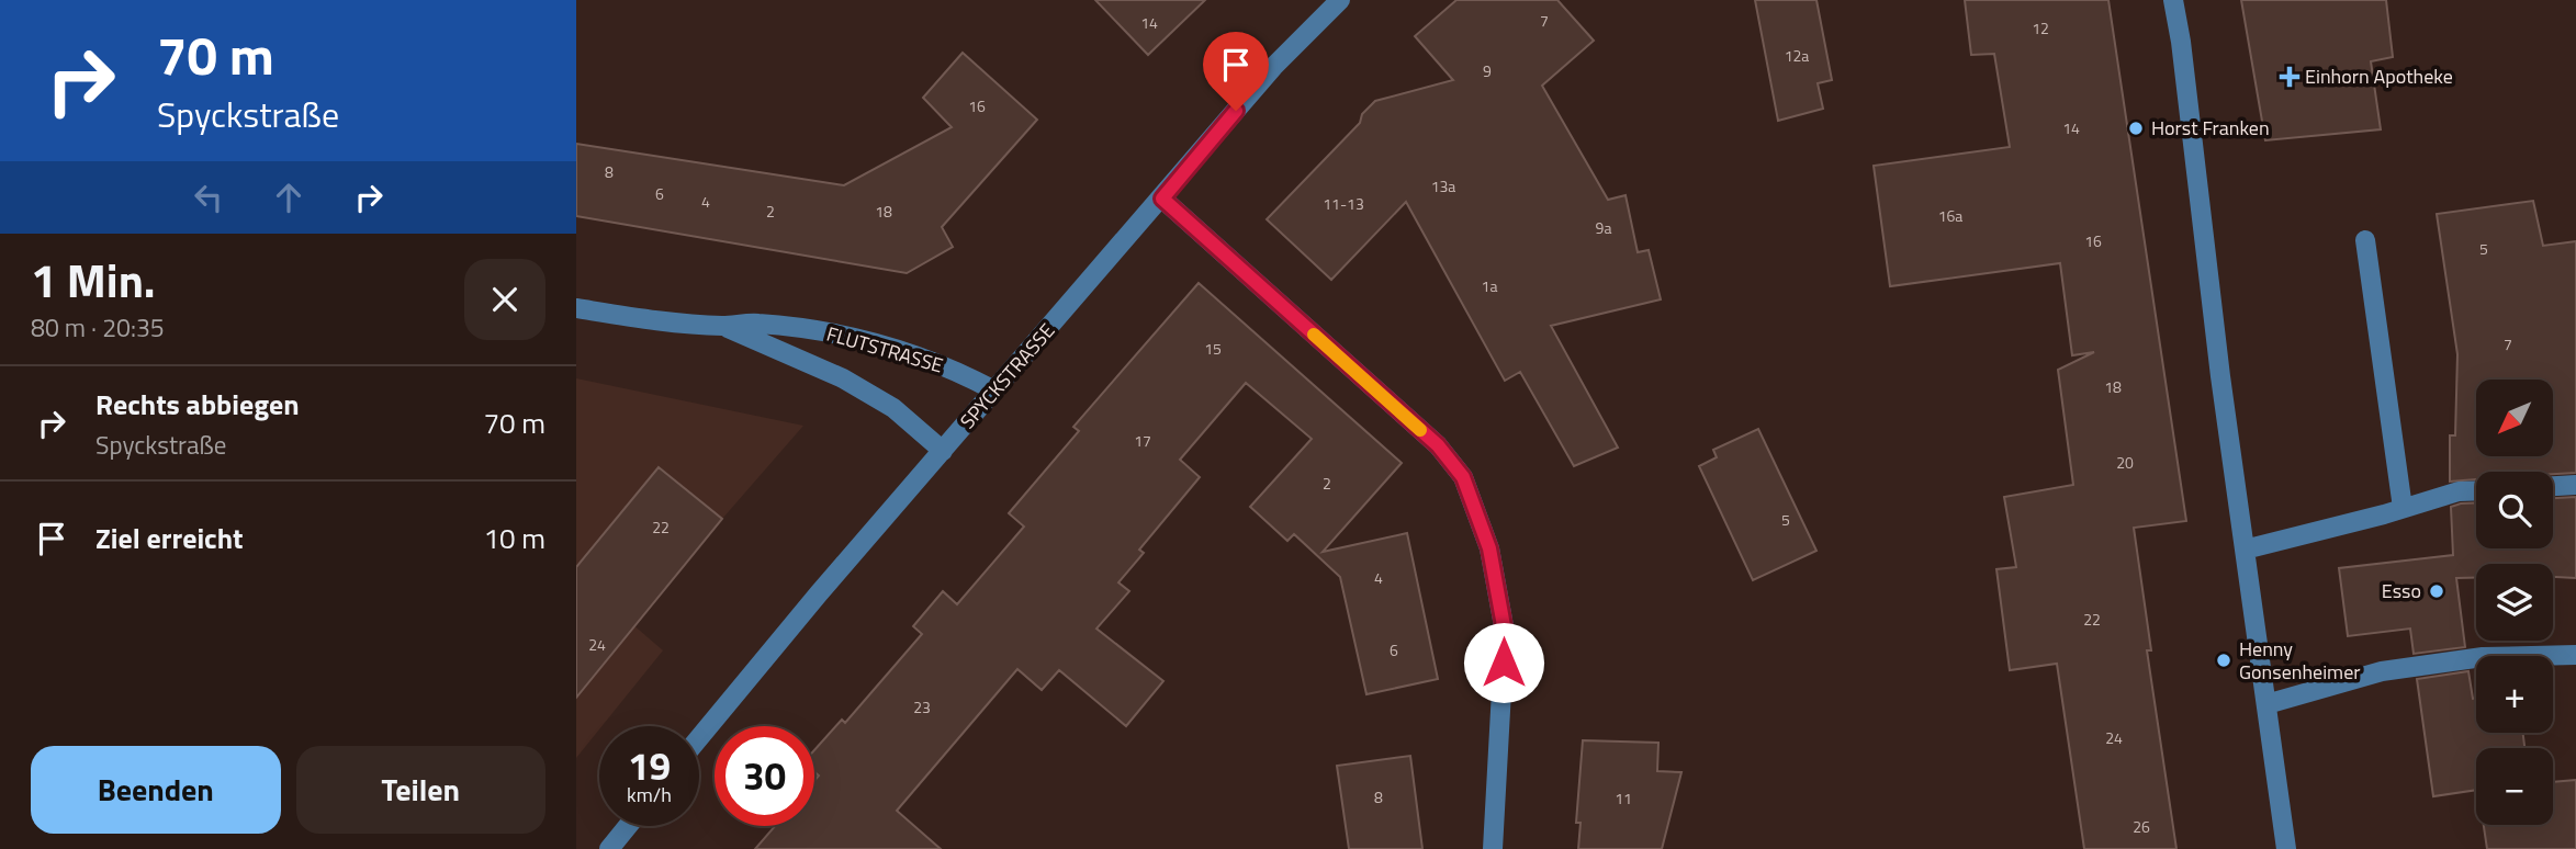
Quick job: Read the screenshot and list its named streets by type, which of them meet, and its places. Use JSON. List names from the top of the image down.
{
  "streets": {
    "street": ["FLUTSTRASSE", "SPYCKSTRASSE"]
  },
  "crossings": [
    ["FLUTSTRASSE", "SPYCKSTRASSE"]
  ],
  "places": {
    "health": ["Einhorn Apotheke"],
    "other": ["Horst Franken", "Esso", "Henny Gonsenheimer"]
  },
  "house_numbers": [
    "7",
    "14",
    "12",
    "12a",
    "9",
    "16",
    "14",
    "8",
    "13a",
    "6",
    "4",
    "11-13",
    "2",
    "18",
    "16a",
    "9a",
    "16",
    "5",
    "1a",
    "7",
    "15",
    "18",
    "17",
    "20",
    "2",
    "5",
    "22",
    "4",
    "22",
    "24",
    "6",
    "23",
    "24",
    "8",
    "11",
    "26"
  ],
  "north": "bottom left",
  "page": {
    "turn": ["70 m", "Spyckstraße"],
    "heading": ["1 Min.", "80 m · 20:35"],
    "list": [
      {
        "name": "Rechts abbiegen",
        "note": "Spyckstraße",
        "value": "70 m"
      },
      {
        "name": "Ziel erreicht",
        "value": "10 m"
      }
    ],
    "map_buttons": ["+", "−"],
    "speed": "19 km/h",
    "limit": "30",
    "buttons": ["Beenden", "Teilen"]
  }
}
